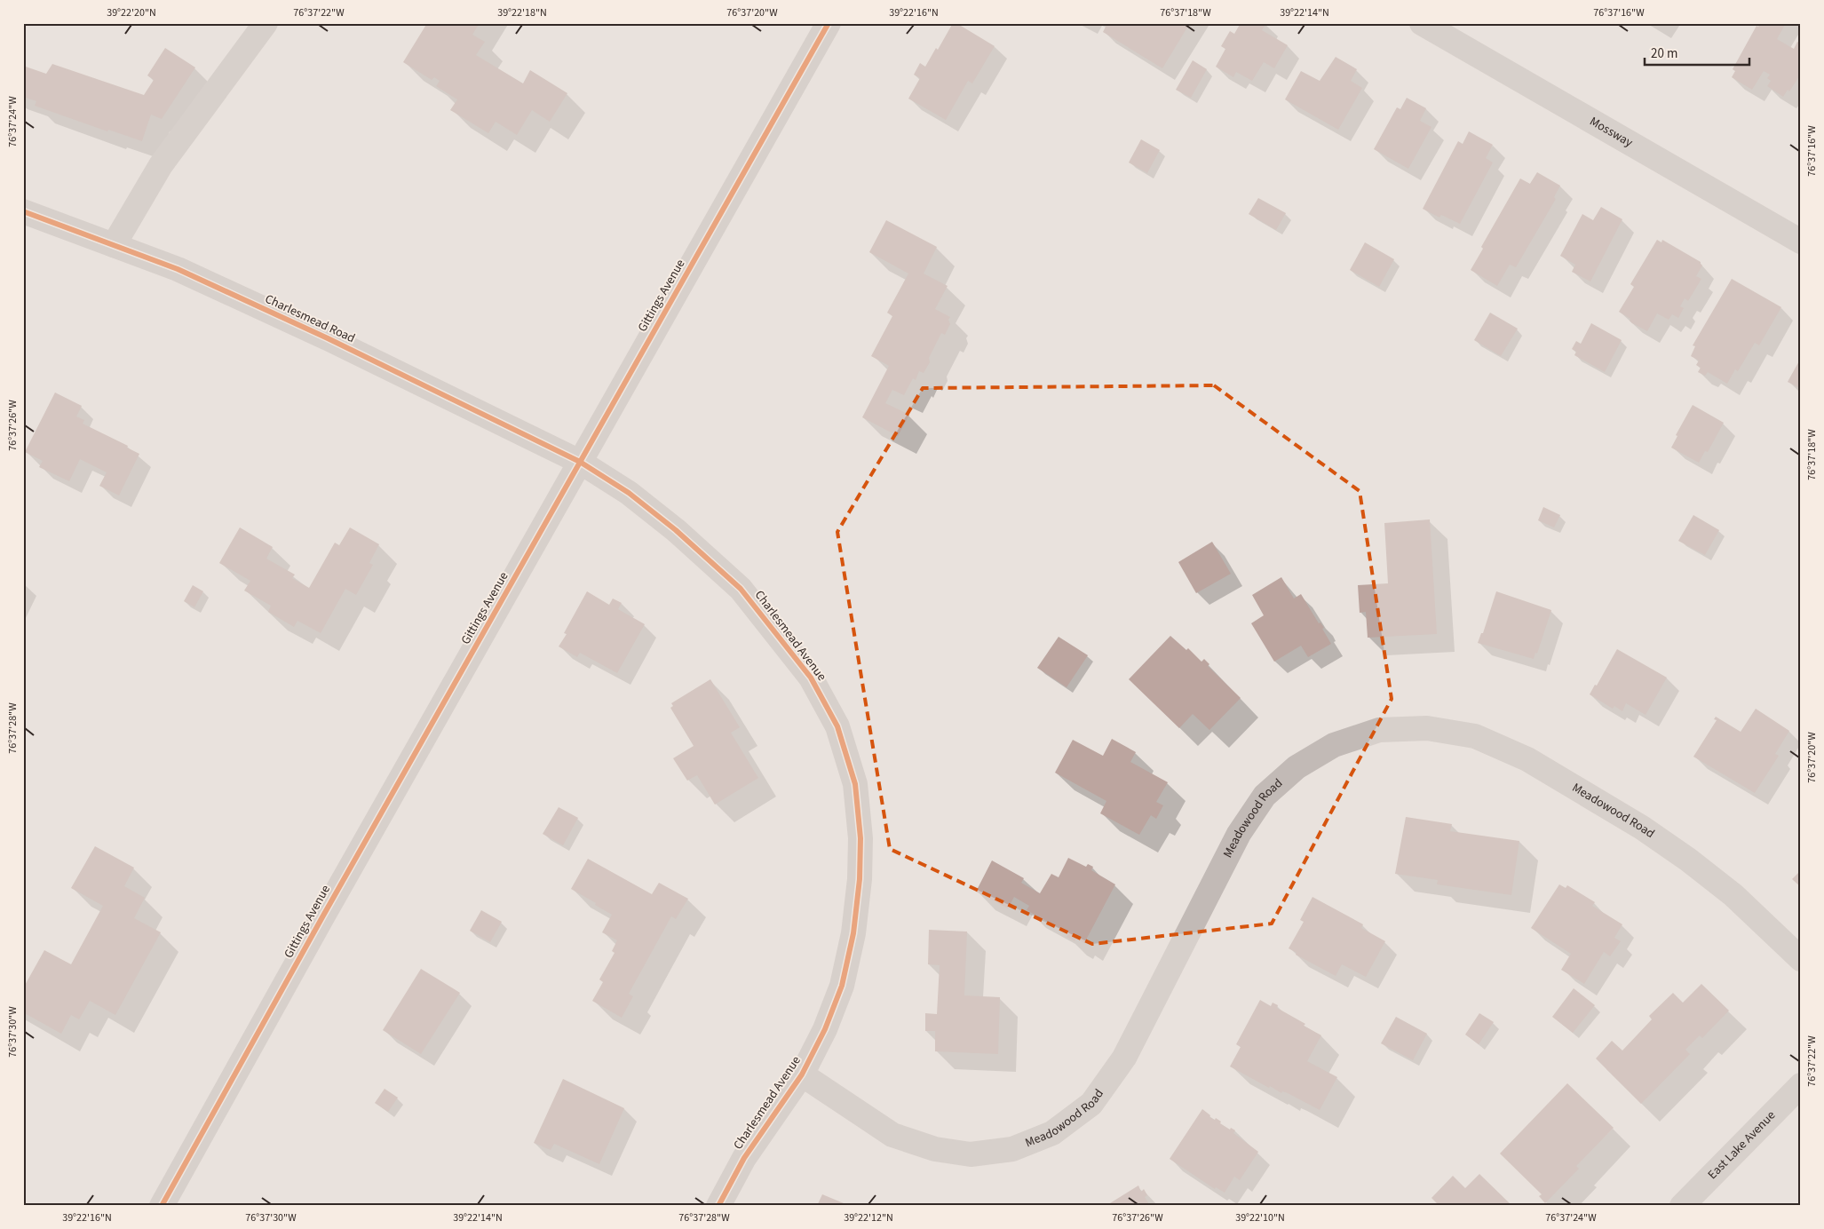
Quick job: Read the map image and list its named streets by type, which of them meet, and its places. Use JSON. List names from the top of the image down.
{
  "streets": {
    "street": [
      "Mossway",
      "Gittings Avenue",
      "Charlesmead Road",
      "Charlesmead Avenue",
      "Meadowood Road",
      "East Lake Avenue"
    ]
  },
  "crossings": [
    ["Gittings Avenue", "Charlesmead Road"],
    ["Gittings Avenue", "Charlesmead Avenue"],
    ["Charlesmead Road", "Charlesmead Avenue"],
    ["Charlesmead Avenue", "Meadowood Road"]
  ],
  "scale_bar": "20 m",
  "coordinates": [
    "39°22'20\"N",
    "76°37'22\"W",
    "39°22'18\"N",
    "76°37'20\"W",
    "39°22'16\"N",
    "76°37'18\"W",
    "39°22'14\"N",
    "76°37'16\"W",
    "76°37'24\"W",
    "76°37'26\"W",
    "76°37'28\"W",
    "76°37'30\"W",
    "39°22'12\"N",
    "39°22'10\"N"
  ]
}
